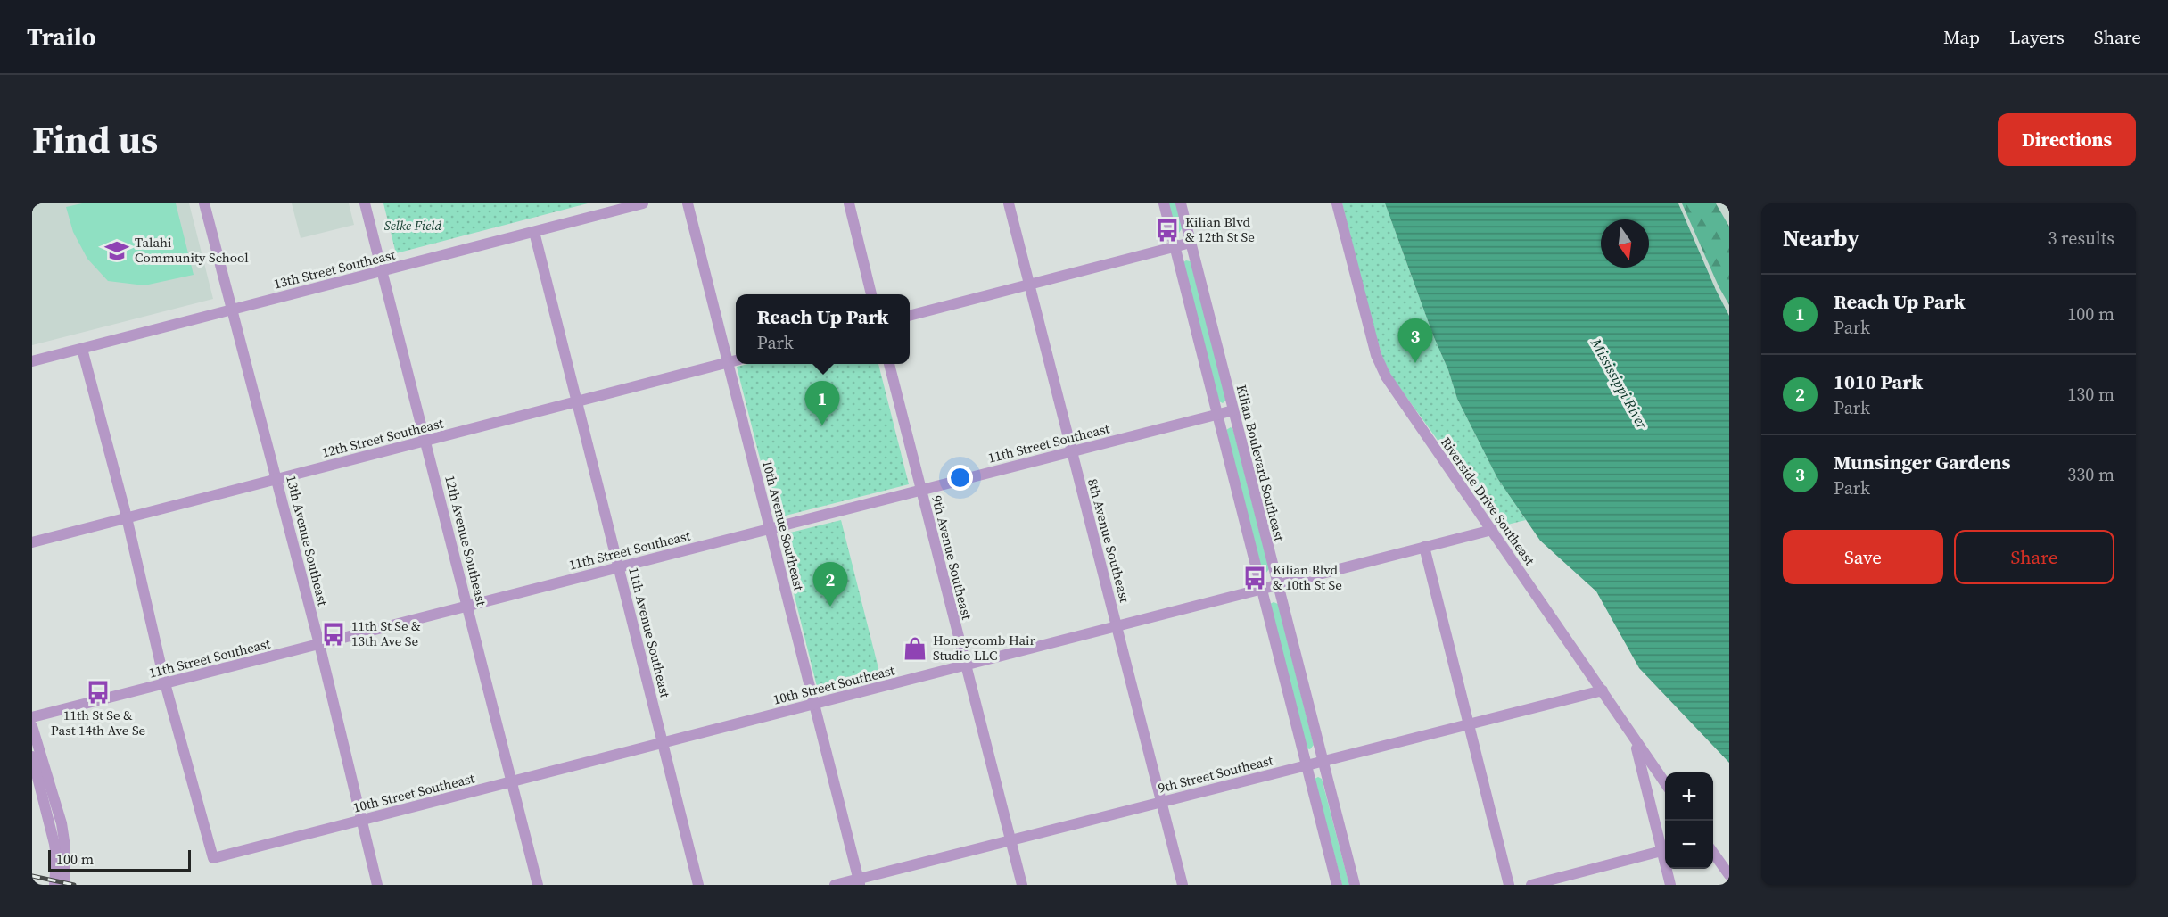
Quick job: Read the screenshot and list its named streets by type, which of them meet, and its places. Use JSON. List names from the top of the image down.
{
  "streets": {
    "street": [
      "13th Street Southeast",
      "12th Street Southeast",
      "11th Street Southeast",
      "Kilian Boulevard Southeast",
      "Riverside Drive Southeast",
      "10th Avenue Southeast",
      "13th Avenue Southeast",
      "12th Avenue Southeast",
      "8th Avenue Southeast",
      "9th Avenue Southeast",
      "11th Avenue Southeast",
      "10th Street Southeast",
      "9th Street Southeast"
    ]
  },
  "crossings": [
    ["13th Street Southeast", "13th Avenue Southeast"],
    ["13th Street Southeast", "12th Avenue Southeast"],
    ["13th Street Southeast", "11th Avenue Southeast"],
    ["12th Street Southeast", "10th Avenue Southeast"],
    ["12th Street Southeast", "13th Avenue Southeast"],
    ["12th Street Southeast", "12th Avenue Southeast"],
    ["12th Street Southeast", "11th Avenue Southeast"],
    ["11th Street Southeast", "Kilian Boulevard Southeast"],
    ["11th Street Southeast", "10th Avenue Southeast"],
    ["11th Street Southeast", "13th Avenue Southeast"],
    ["11th Street Southeast", "12th Avenue Southeast"],
    ["11th Street Southeast", "8th Avenue Southeast"],
    ["11th Street Southeast", "9th Avenue Southeast"],
    ["11th Street Southeast", "11th Avenue Southeast"],
    ["11th Street Southeast", "10th Street Southeast"],
    ["Kilian Boulevard Southeast", "10th Street Southeast"],
    ["Kilian Boulevard Southeast", "9th Street Southeast"],
    ["Riverside Drive Southeast", "10th Street Southeast"],
    ["Riverside Drive Southeast", "9th Street Southeast"],
    ["10th Avenue Southeast", "10th Street Southeast"],
    ["10th Avenue Southeast", "9th Street Southeast"],
    ["13th Avenue Southeast", "10th Street Southeast"],
    ["12th Avenue Southeast", "10th Street Southeast"],
    ["8th Avenue Southeast", "10th Street Southeast"],
    ["8th Avenue Southeast", "9th Street Southeast"],
    ["9th Avenue Southeast", "10th Street Southeast"],
    ["9th Avenue Southeast", "9th Street Southeast"],
    ["11th Avenue Southeast", "10th Street Southeast"]
  ],
  "water": ["Mississippi River"],
  "parks": ["Selke Field"],
  "places": {
    "bus stop": [
      "Kilian Blvd & 12th St Se",
      "Kilian Blvd & 10th St Se",
      "11th St Se & 13th Ave Se",
      "11th St Se & Past 14th Ave Se"
    ],
    "school or university": ["Talahi Community School"],
    "shop": ["Honeycomb Hair Studio LLC"]
  },
  "scale_bar": "100 m",
  "north": "bottom",
  "page": {
    "header": "Trailo",
    "nav": ["Map", "Layers", "Share"],
    "title": "Find us",
    "buttons": [
      "Directions",
      ["Save", "Share"]
    ],
    "heading": ["Nearby", "3 results"],
    "list": [
      {
        "mark": "1",
        "name": "Reach Up Park",
        "note": "Park",
        "value": "100 m"
      },
      {
        "mark": "2",
        "name": "1010 Park",
        "note": "Park",
        "value": "130 m"
      },
      {
        "mark": "3",
        "name": "Munsinger Gardens",
        "note": "Park",
        "value": "330 m"
      }
    ],
    "popup": ["Reach Up Park", "Park"],
    "pins": ["3", "1", "2"],
    "map_buttons": ["+", "−"],
    "scale": "100 m"
  }
}
